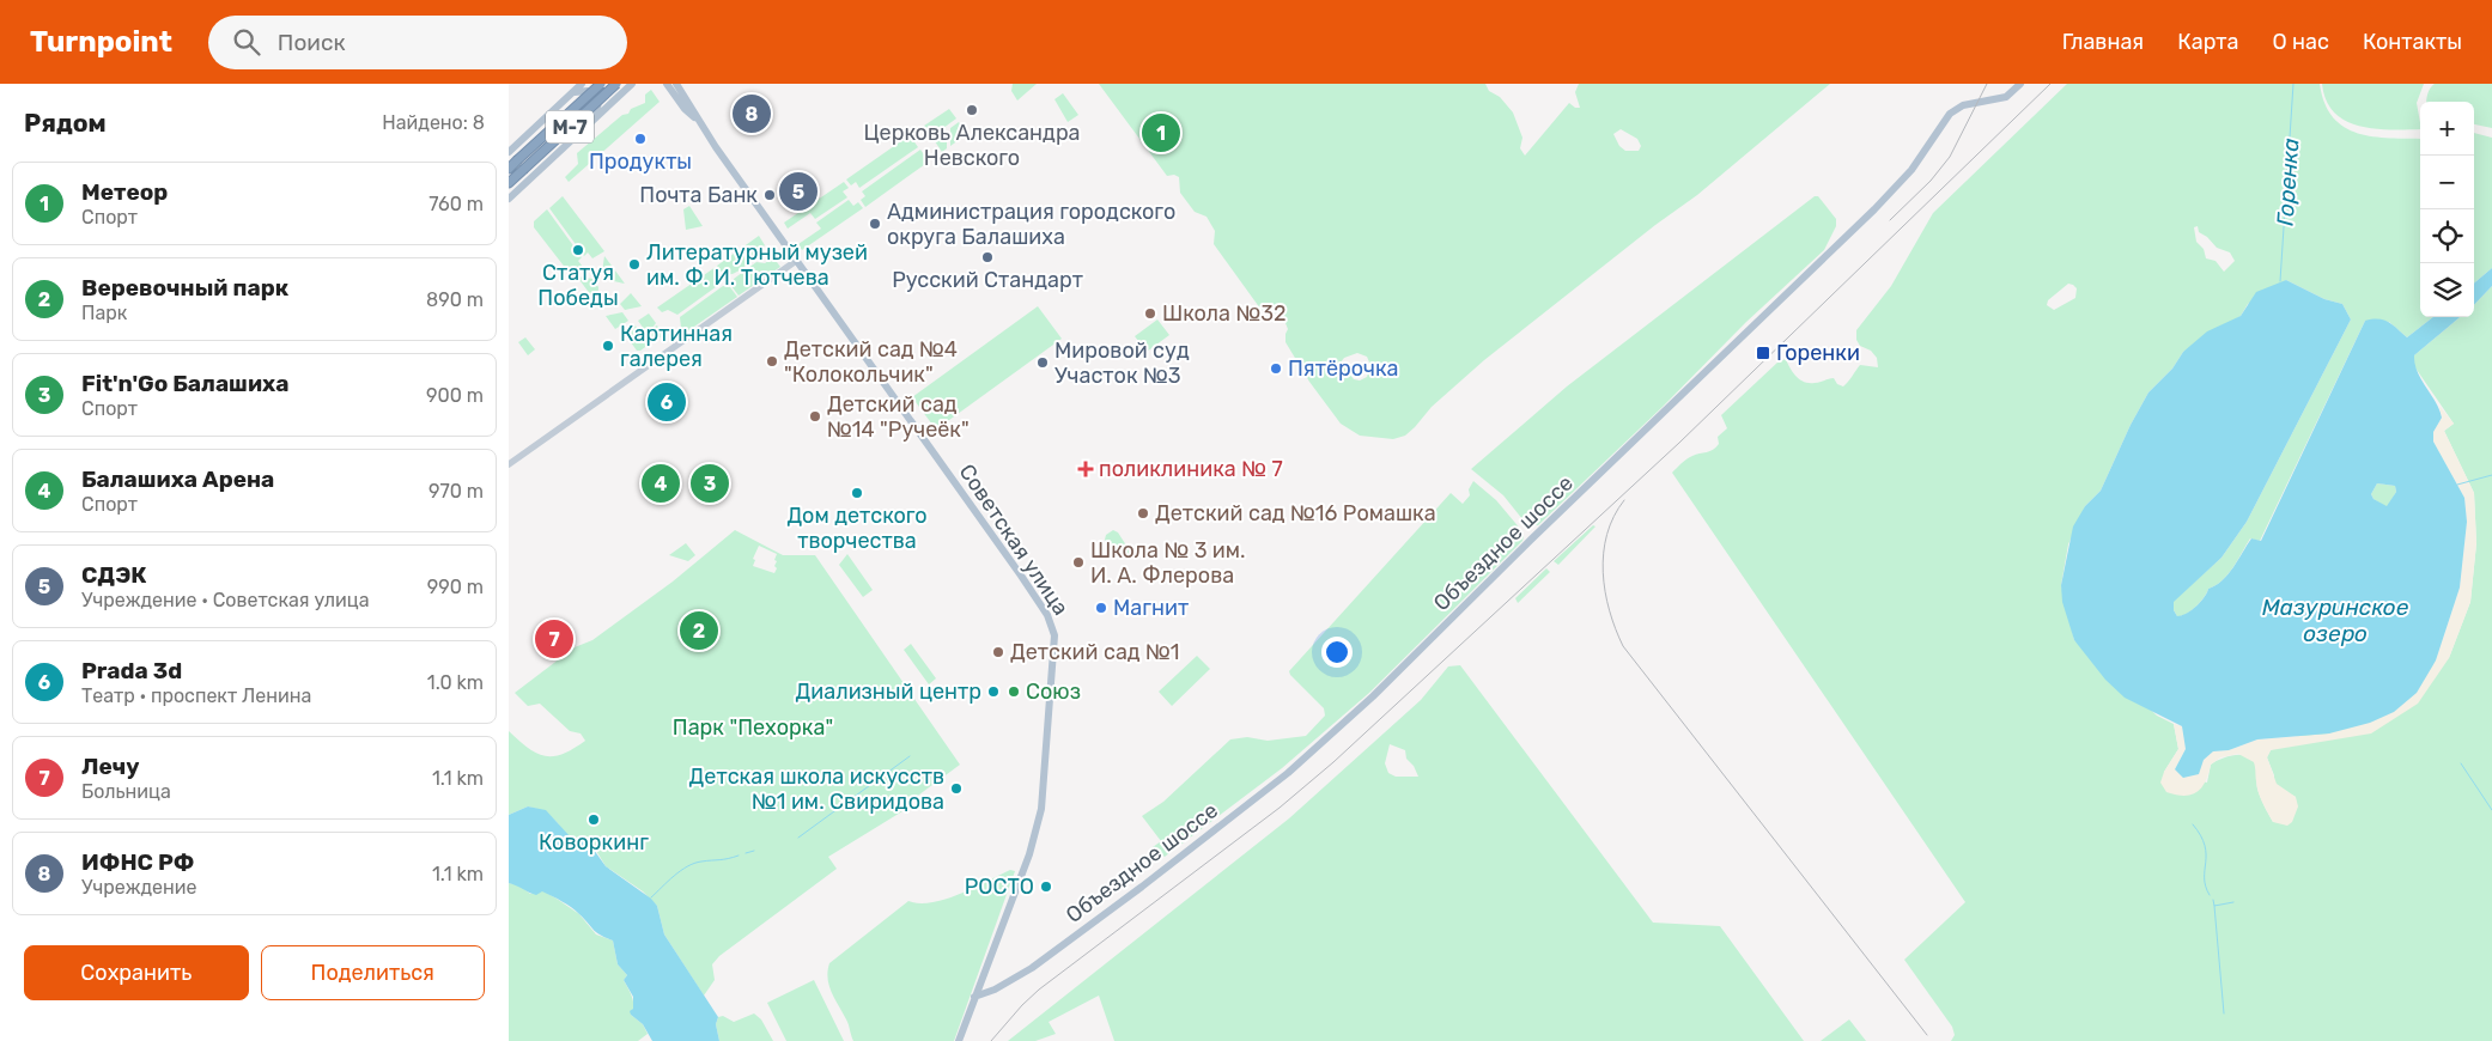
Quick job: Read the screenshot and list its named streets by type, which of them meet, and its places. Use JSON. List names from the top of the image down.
{
  "streets": {
    "highway": ["М-7"],
    "main road": ["Советская улица", "Объездное шоссе"]
  },
  "crossings": [
    ["Советская улица", "Объездное шоссе"]
  ],
  "water": ["Горенка", "Мазуринское озеро"],
  "parks": ["Парк \"Пехорка\""],
  "places": {
    "other": [
      "Церковь Александра Невского",
      "Продукты",
      "Почта Банк",
      "Администрация городского округа Балашиха",
      "Статуя Победы",
      "Русский Стандарт",
      "Литературный музей им. Ф. И. Тютчева",
      "Школа №32",
      "Картинная галерея",
      "Детский сад №4 \"Колокольчик\"",
      "Мировой суд Участок №3",
      "Пятёрочка",
      "Детский сад №14 \"Ручеёк\"",
      "Дом детского творчества",
      "Детский сад №16 Ромашка",
      "Школа № 3 им. И. А. Флерова",
      "Магнит",
      "Детский сад №1",
      "Диализный центр",
      "Союз",
      "Детская школа искусств №1 им. Свиридова",
      "Коворкинг",
      "РОСТО"
    ],
    "transit": ["Горенки"],
    "health": ["поликлиника № 7"]
  },
  "page": {
    "header": "Turnpoint",
    "search": "Поиск",
    "nav": [
      "Главная",
      "Карта",
      "О нас",
      "Контакты"
    ],
    "heading": ["Рядом", "Найдено: 8"],
    "pins": [
      "8",
      "1",
      "5",
      "6",
      "3",
      "4",
      "2",
      "7"
    ],
    "map_buttons": ["+", "−"],
    "list": [
      {
        "mark": "1",
        "name": "Метеор",
        "note": "Спорт",
        "value": "760 m"
      },
      {
        "mark": "2",
        "name": "Веревочный парк",
        "note": "Парк",
        "value": "890 m"
      },
      {
        "mark": "3",
        "name": "Fit'n'Go Балашиха",
        "note": "Спорт",
        "value": "900 m"
      },
      {
        "mark": "4",
        "name": "Балашиха Арена",
        "note": "Спорт",
        "value": "970 m"
      },
      {
        "mark": "5",
        "name": "СДЭК",
        "note": "Учреждение · Советская улица",
        "value": "990 m"
      },
      {
        "mark": "6",
        "name": "Prada 3d",
        "note": "Театр · проспект Ленина",
        "value": "1.0 km"
      },
      {
        "mark": "7",
        "name": "Лечу",
        "note": "Больница",
        "value": "1.1 km"
      },
      {
        "mark": "8",
        "name": "ИФНС РФ",
        "note": "Учреждение",
        "value": "1.1 km"
      }
    ],
    "buttons": ["Сохранить", "Поделиться"]
  }
}
